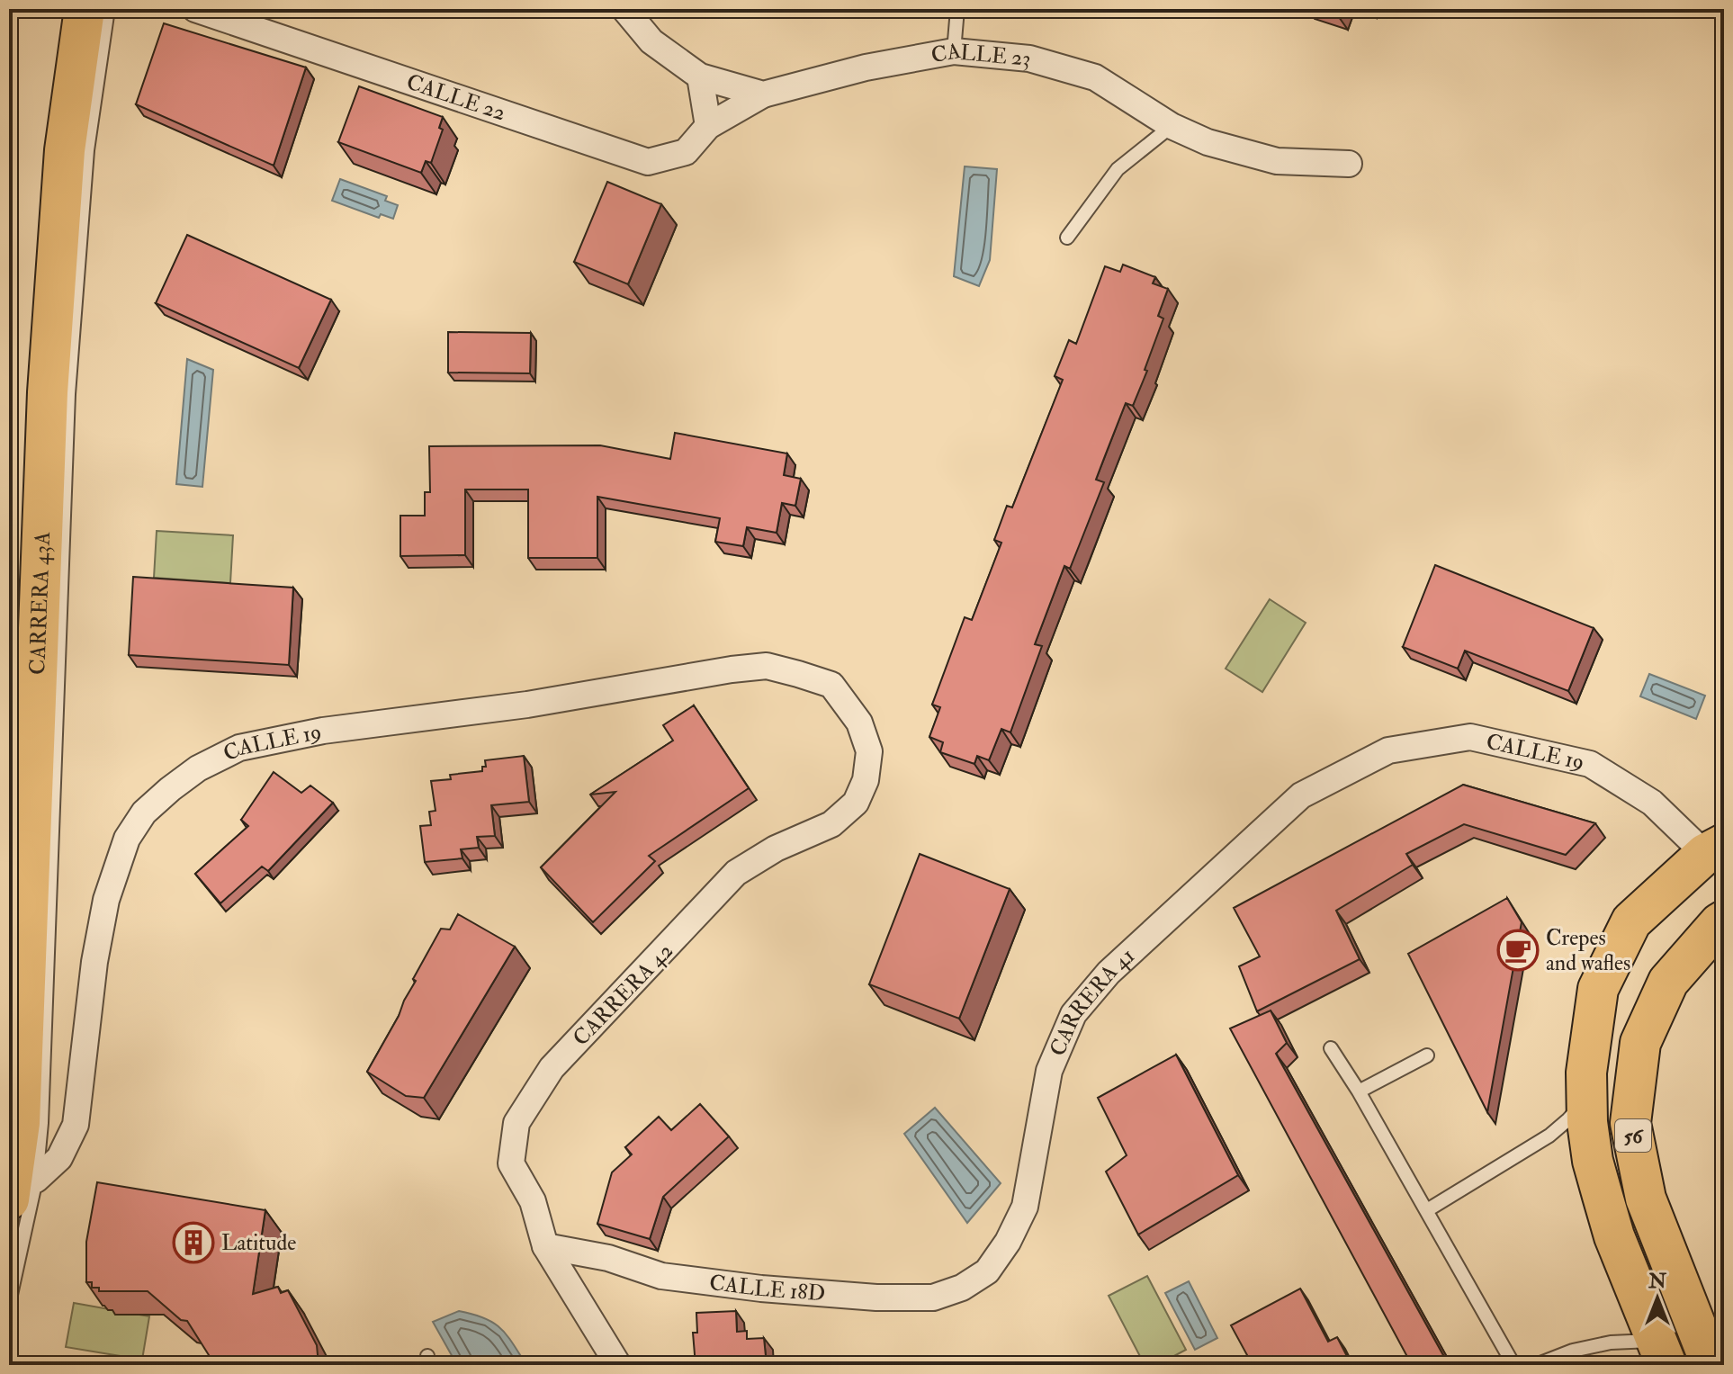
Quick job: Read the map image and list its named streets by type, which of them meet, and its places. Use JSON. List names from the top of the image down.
{
  "streets": {
    "main road": ["CARRERA 43A", "56"],
    "street": [
      "CALLE 23",
      "CALLE 22",
      "CALLE 19",
      "CARRERA 42",
      "CARRERA 41",
      "CALLE 18D"
    ]
  },
  "crossings": [
    ["CALLE 23", "CALLE 22"],
    ["CARRERA 43A", "CALLE 19"],
    ["CALLE 19", "CARRERA 42"],
    ["CALLE 19", "CARRERA 41"],
    ["CALLE 19", "56"],
    ["CARRERA 42", "CALLE 18D"],
    ["CARRERA 41", "CALLE 18D"]
  ],
  "places": {
    "cafe": ["Crepes and wafles"],
    "building": ["Latitude"]
  },
  "north": "top"
}
